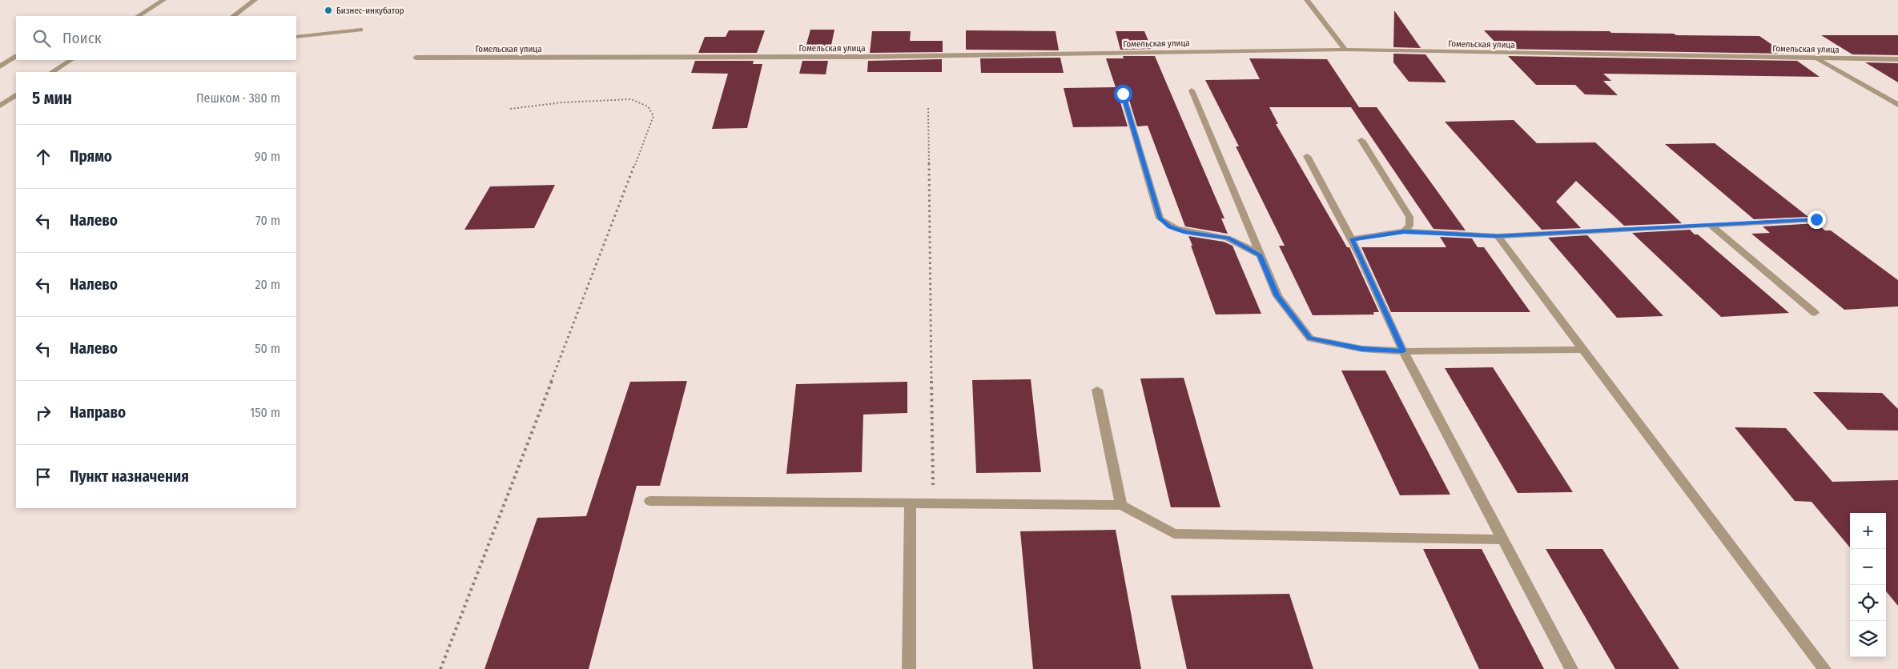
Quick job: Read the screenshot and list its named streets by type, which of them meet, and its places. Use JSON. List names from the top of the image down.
{
  "streets": {
    "street": ["Гомельская улица"]
  },
  "places": ["Бизнес-инкубатор"],
  "page": {
    "search": "Поиск",
    "heading": ["5 мин", "Пешком · 380 m"],
    "list": [
      ["Прямо", "90 m"],
      ["Налево", "70 m"],
      ["Налево", "20 m"],
      ["Налево", "50 m"],
      ["Направо", "150 m"],
      "Пункт назначения"
    ],
    "map_buttons": ["+", "−"]
  }
}
